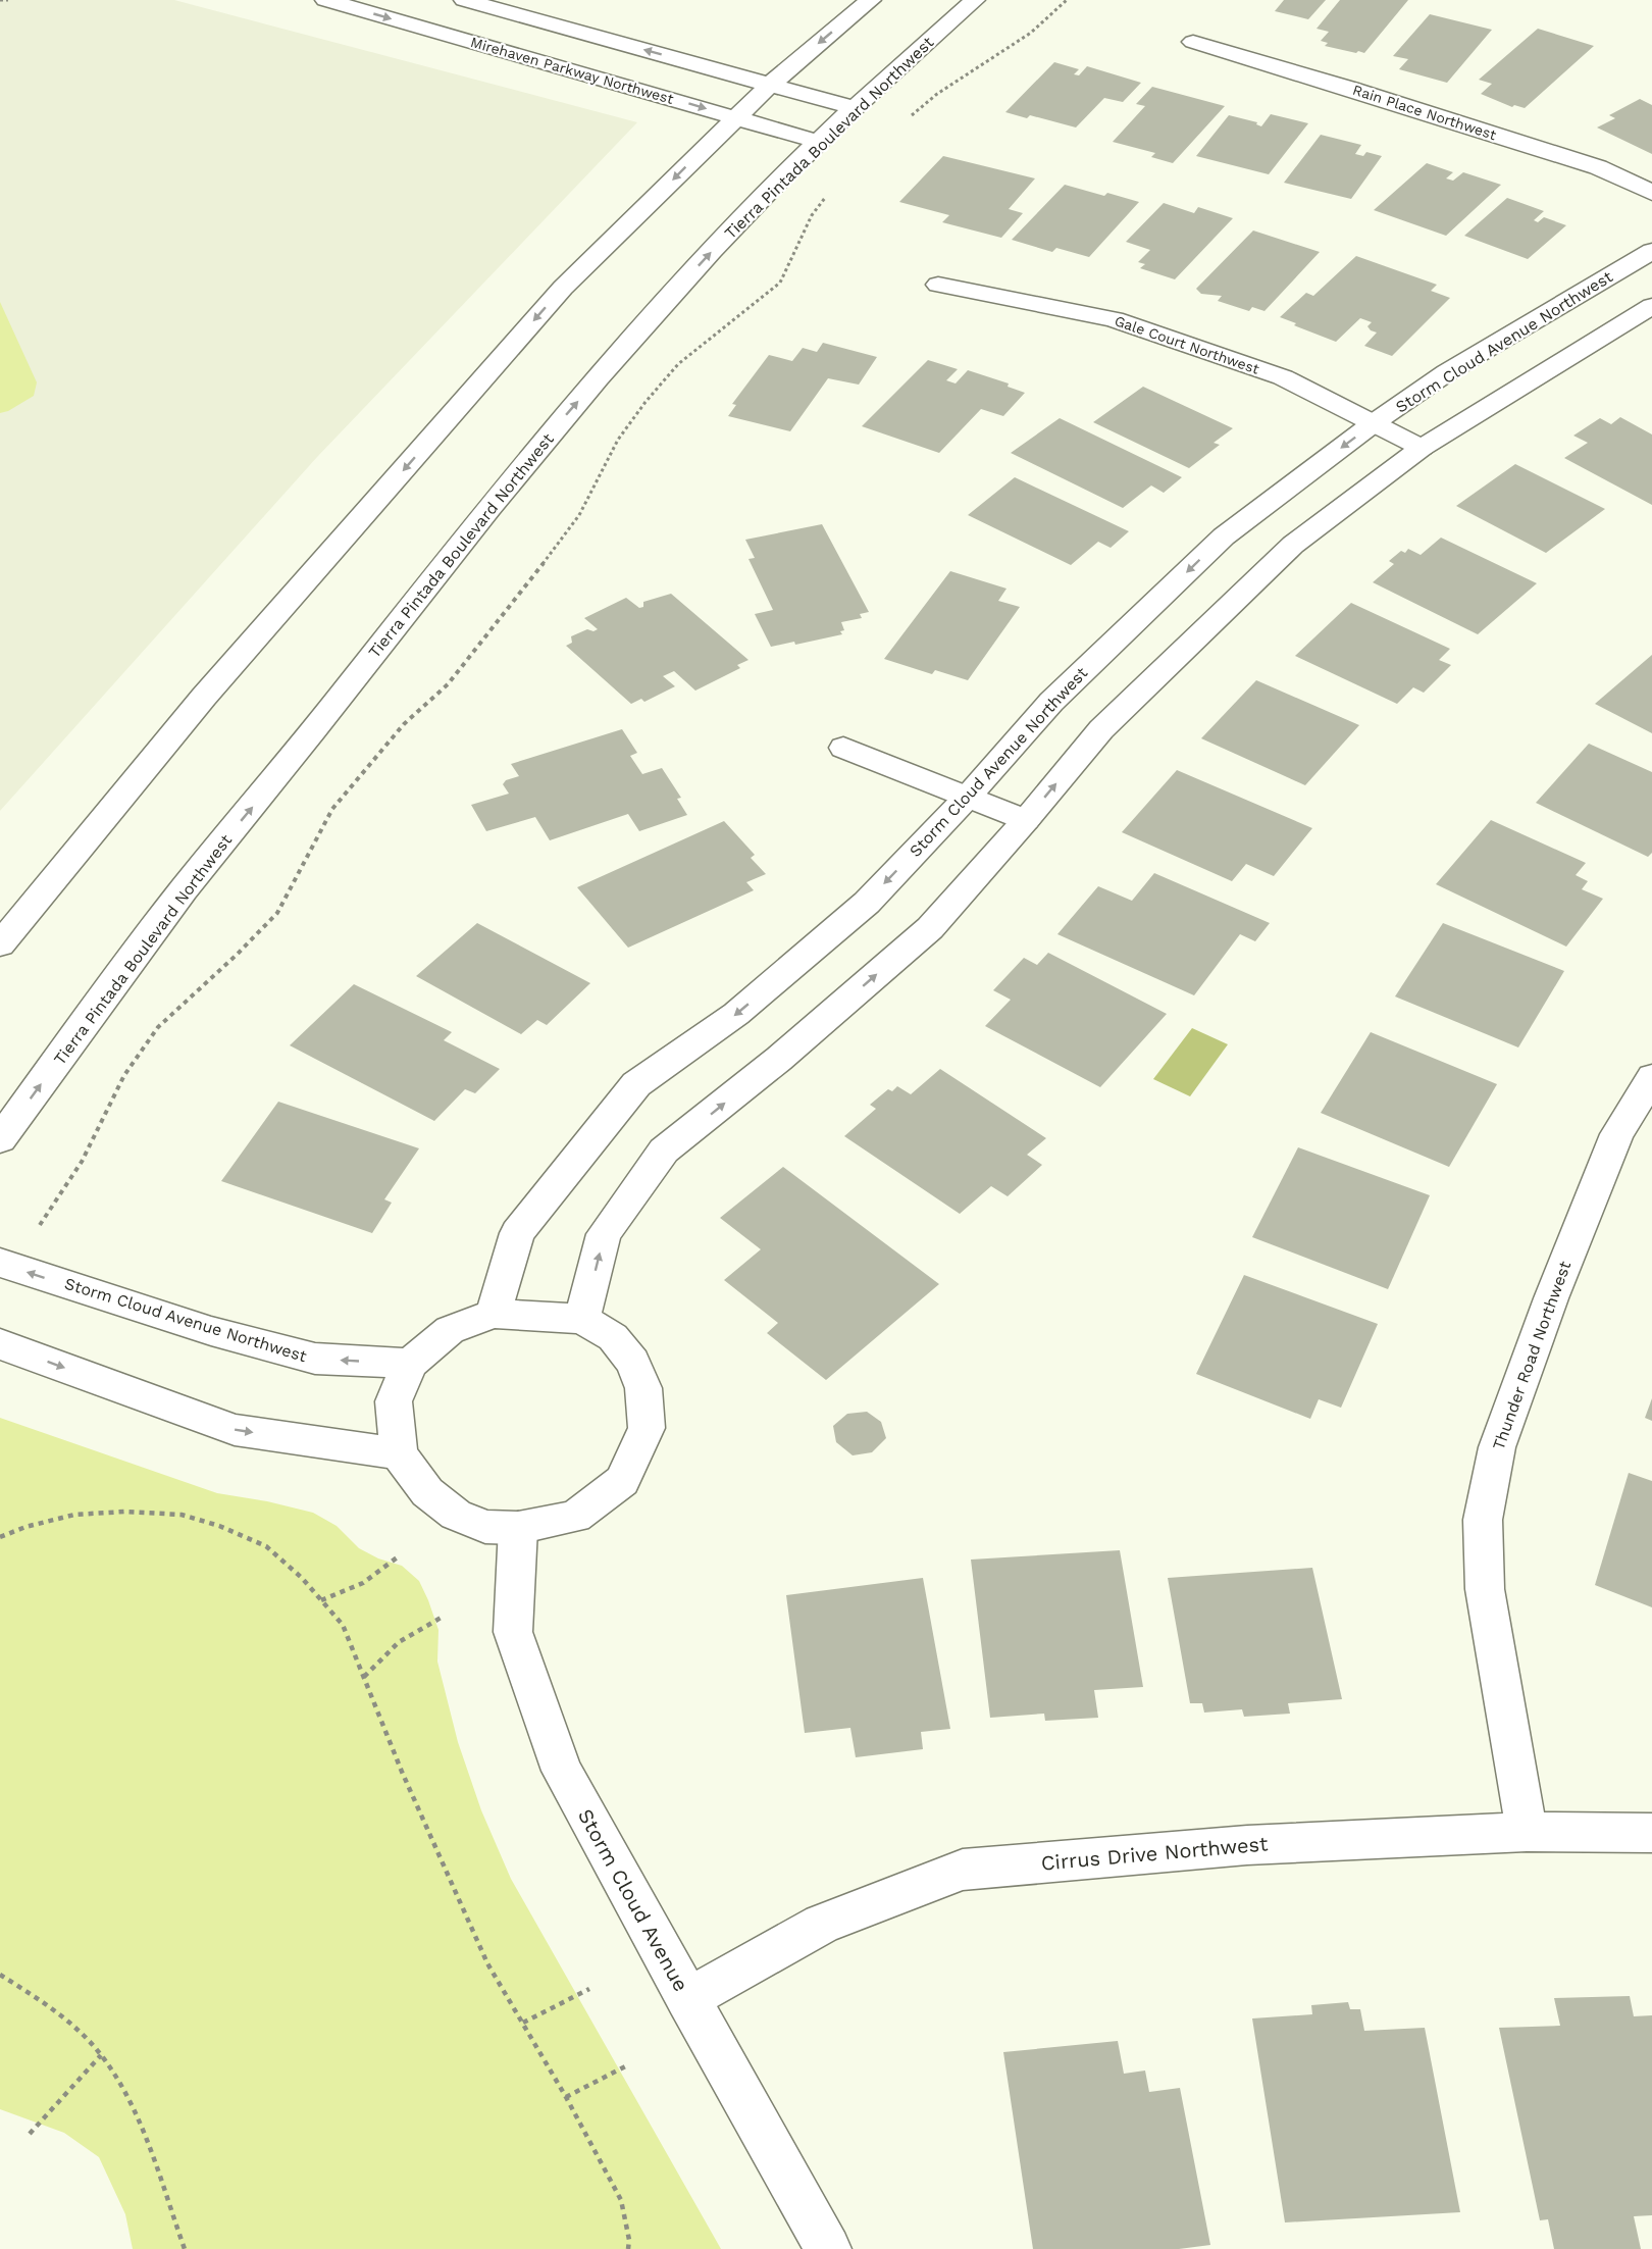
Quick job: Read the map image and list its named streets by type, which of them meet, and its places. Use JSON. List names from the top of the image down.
{
  "streets": {
    "street": [
      "Mirehaven Parkway Northwest",
      "Rain Place Northwest",
      "Tierra Pintada Boulevard Northwest",
      "Storm Cloud Avenue Northwest",
      "Gale Court Northwest",
      "Thunder Road Northwest",
      "Cirrus Drive Northwest",
      "Storm Cloud Avenue"
    ]
  },
  "crossings": [
    ["Mirehaven Parkway Northwest", "Tierra Pintada Boulevard Northwest"],
    ["Storm Cloud Avenue Northwest", "Gale Court Northwest"],
    ["Thunder Road Northwest", "Cirrus Drive Northwest"],
    ["Cirrus Drive Northwest", "Storm Cloud Avenue"]
  ]
}
